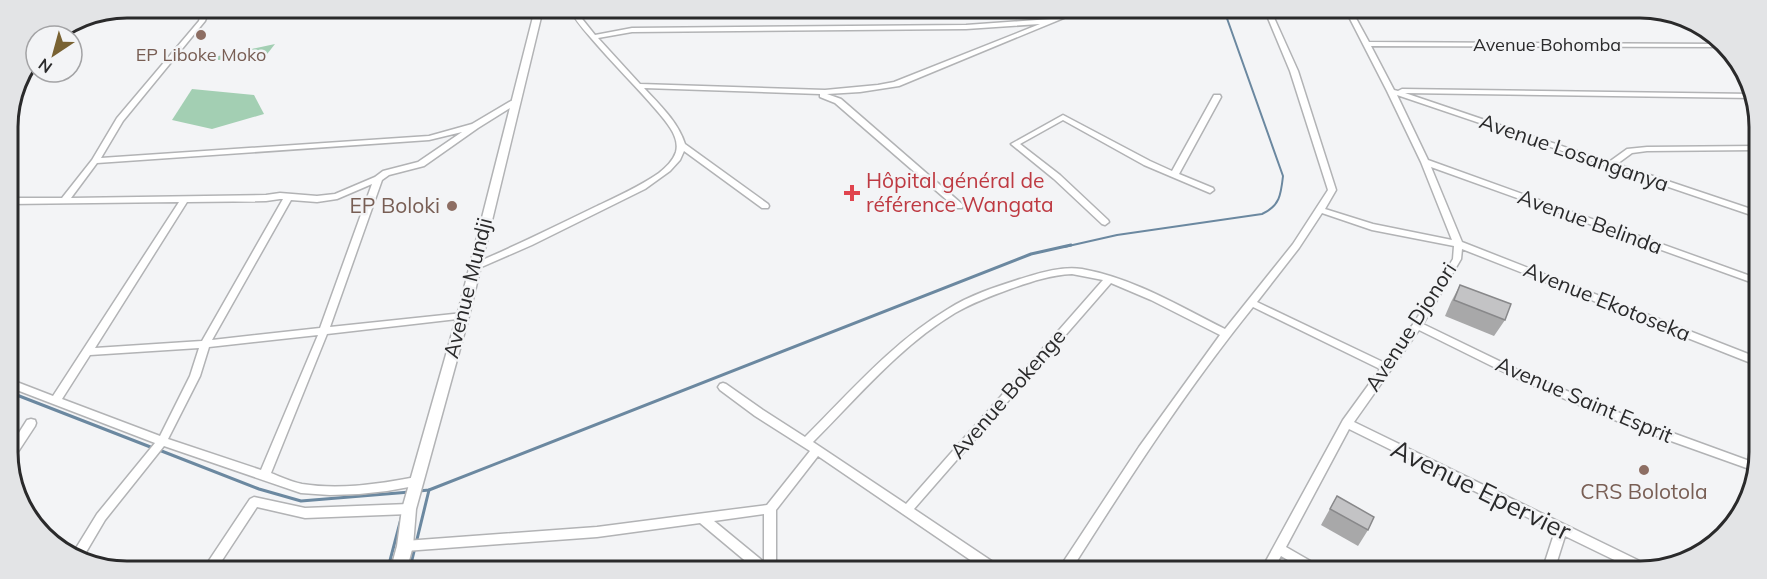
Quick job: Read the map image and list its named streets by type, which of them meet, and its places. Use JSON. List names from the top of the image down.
{
  "streets": {
    "street": [
      "Avenue Bohomba",
      "Avenue Losanganya",
      "Avenue Belinda",
      "Avenue Mundji",
      "Avenue Ekotoseka",
      "Avenue Djonori",
      "Avenue Bokenge",
      "Avenue Saint Esprit",
      "Avenue Epervier"
    ]
  },
  "crossings": [
    ["Avenue Bohomba", "Avenue Djonori"],
    ["Avenue Losanganya", "Avenue Djonori"],
    ["Avenue Belinda", "Avenue Djonori"],
    ["Avenue Ekotoseka", "Avenue Djonori"],
    ["Avenue Djonori", "Avenue Saint Esprit"],
    ["Avenue Djonori", "Avenue Epervier"]
  ],
  "places": {
    "other": ["EP Liboke Moko", "EP Boloki", "CRS Bolotola"],
    "health": ["Hôpital général de référence Wangata"]
  },
  "north": "bottom left"
}
